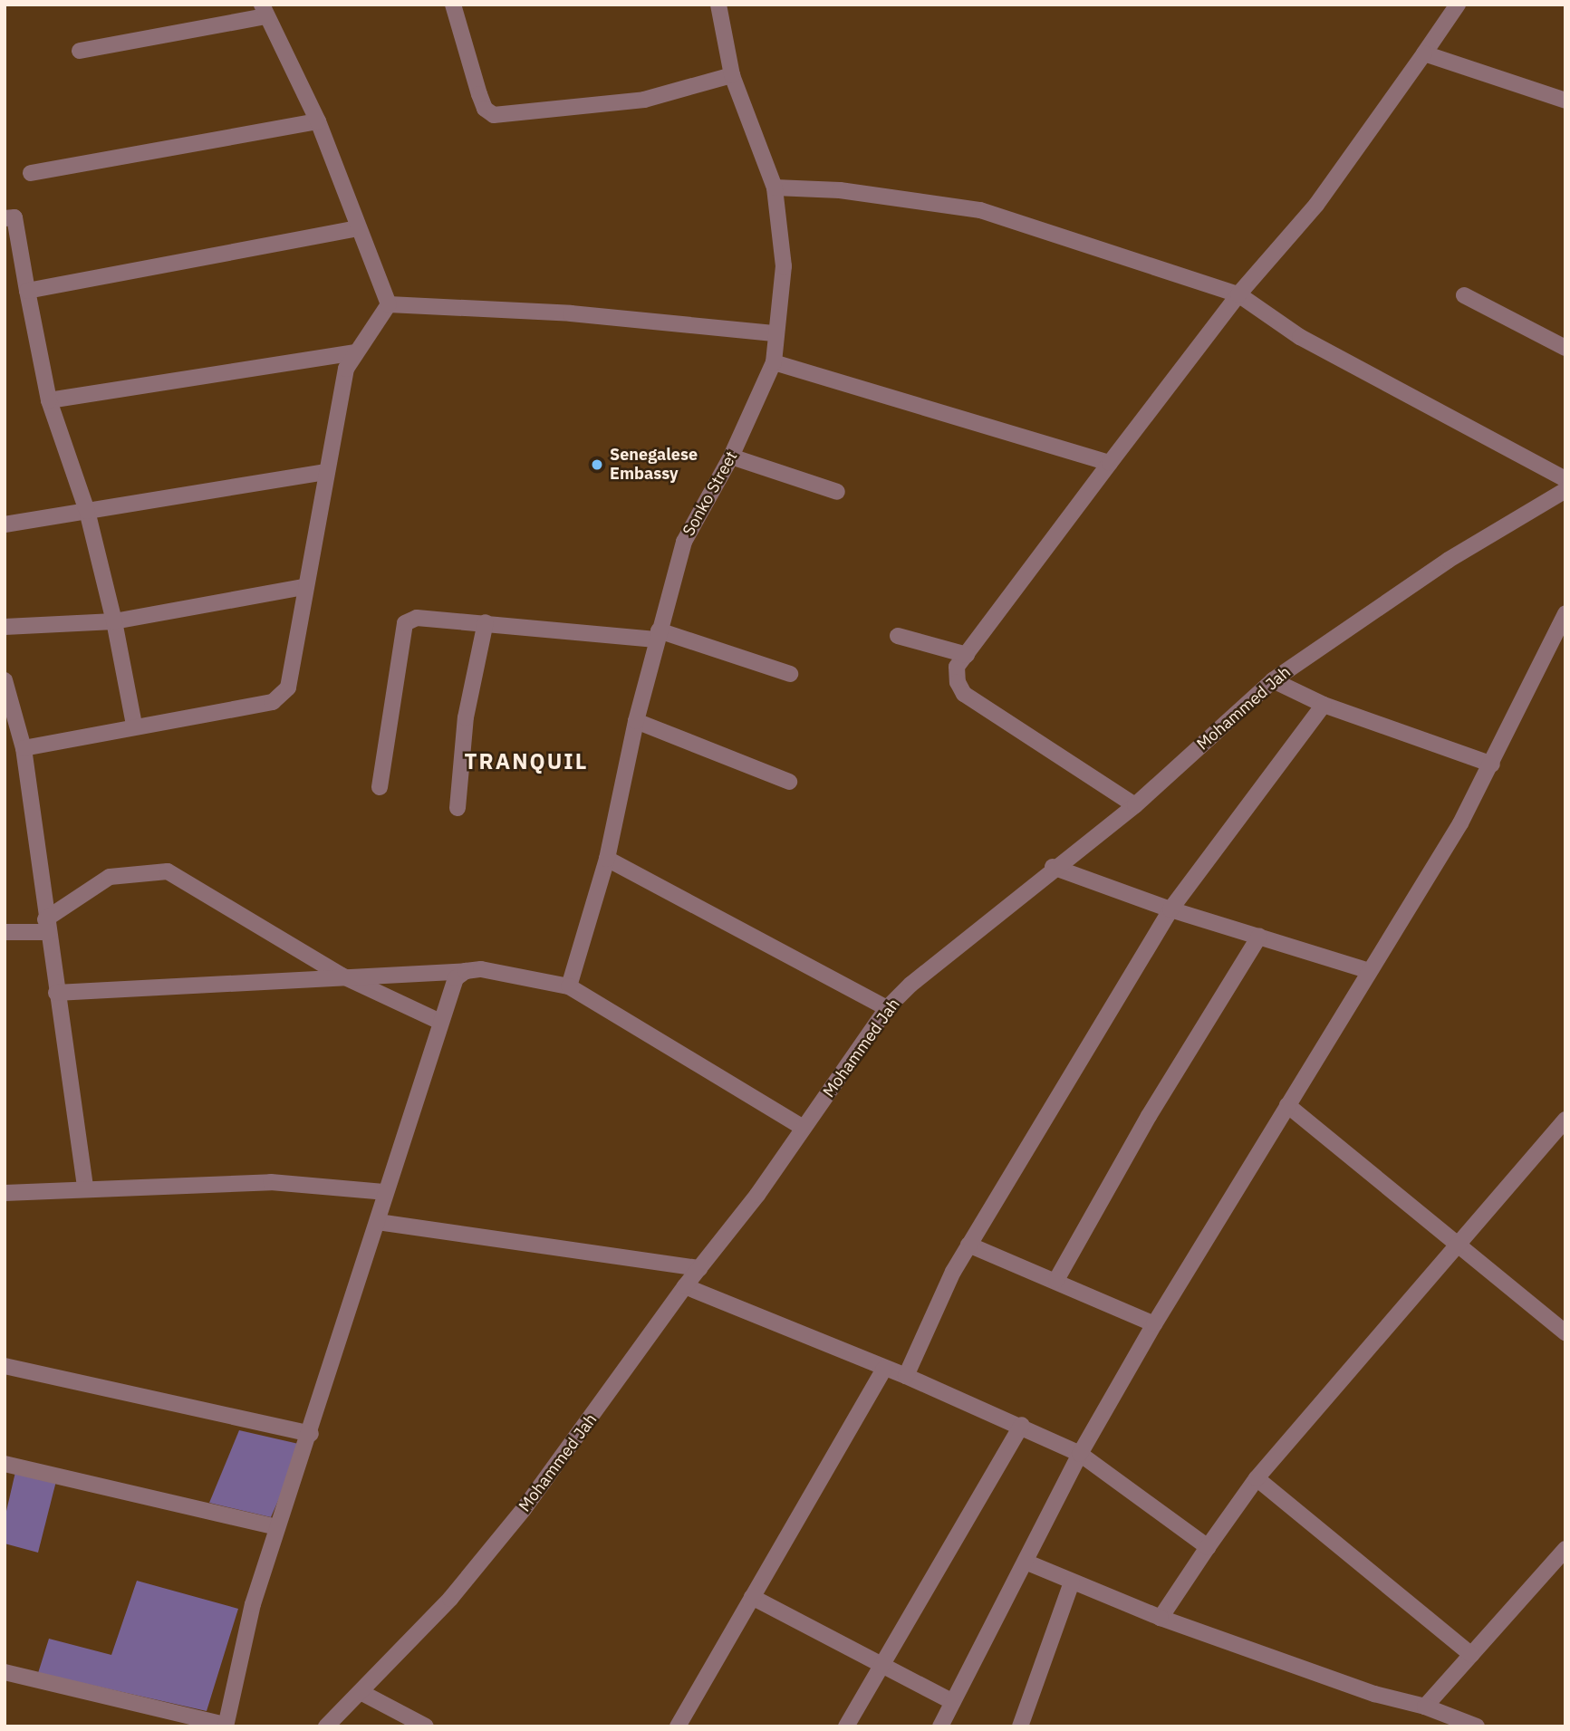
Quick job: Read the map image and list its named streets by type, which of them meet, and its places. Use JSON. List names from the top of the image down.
{
  "streets": {
    "street": ["Sonko Street", "Mohammed Jah"]
  },
  "districts": ["TRANQUIL"],
  "places": ["Senegalese Embassy"]
}
